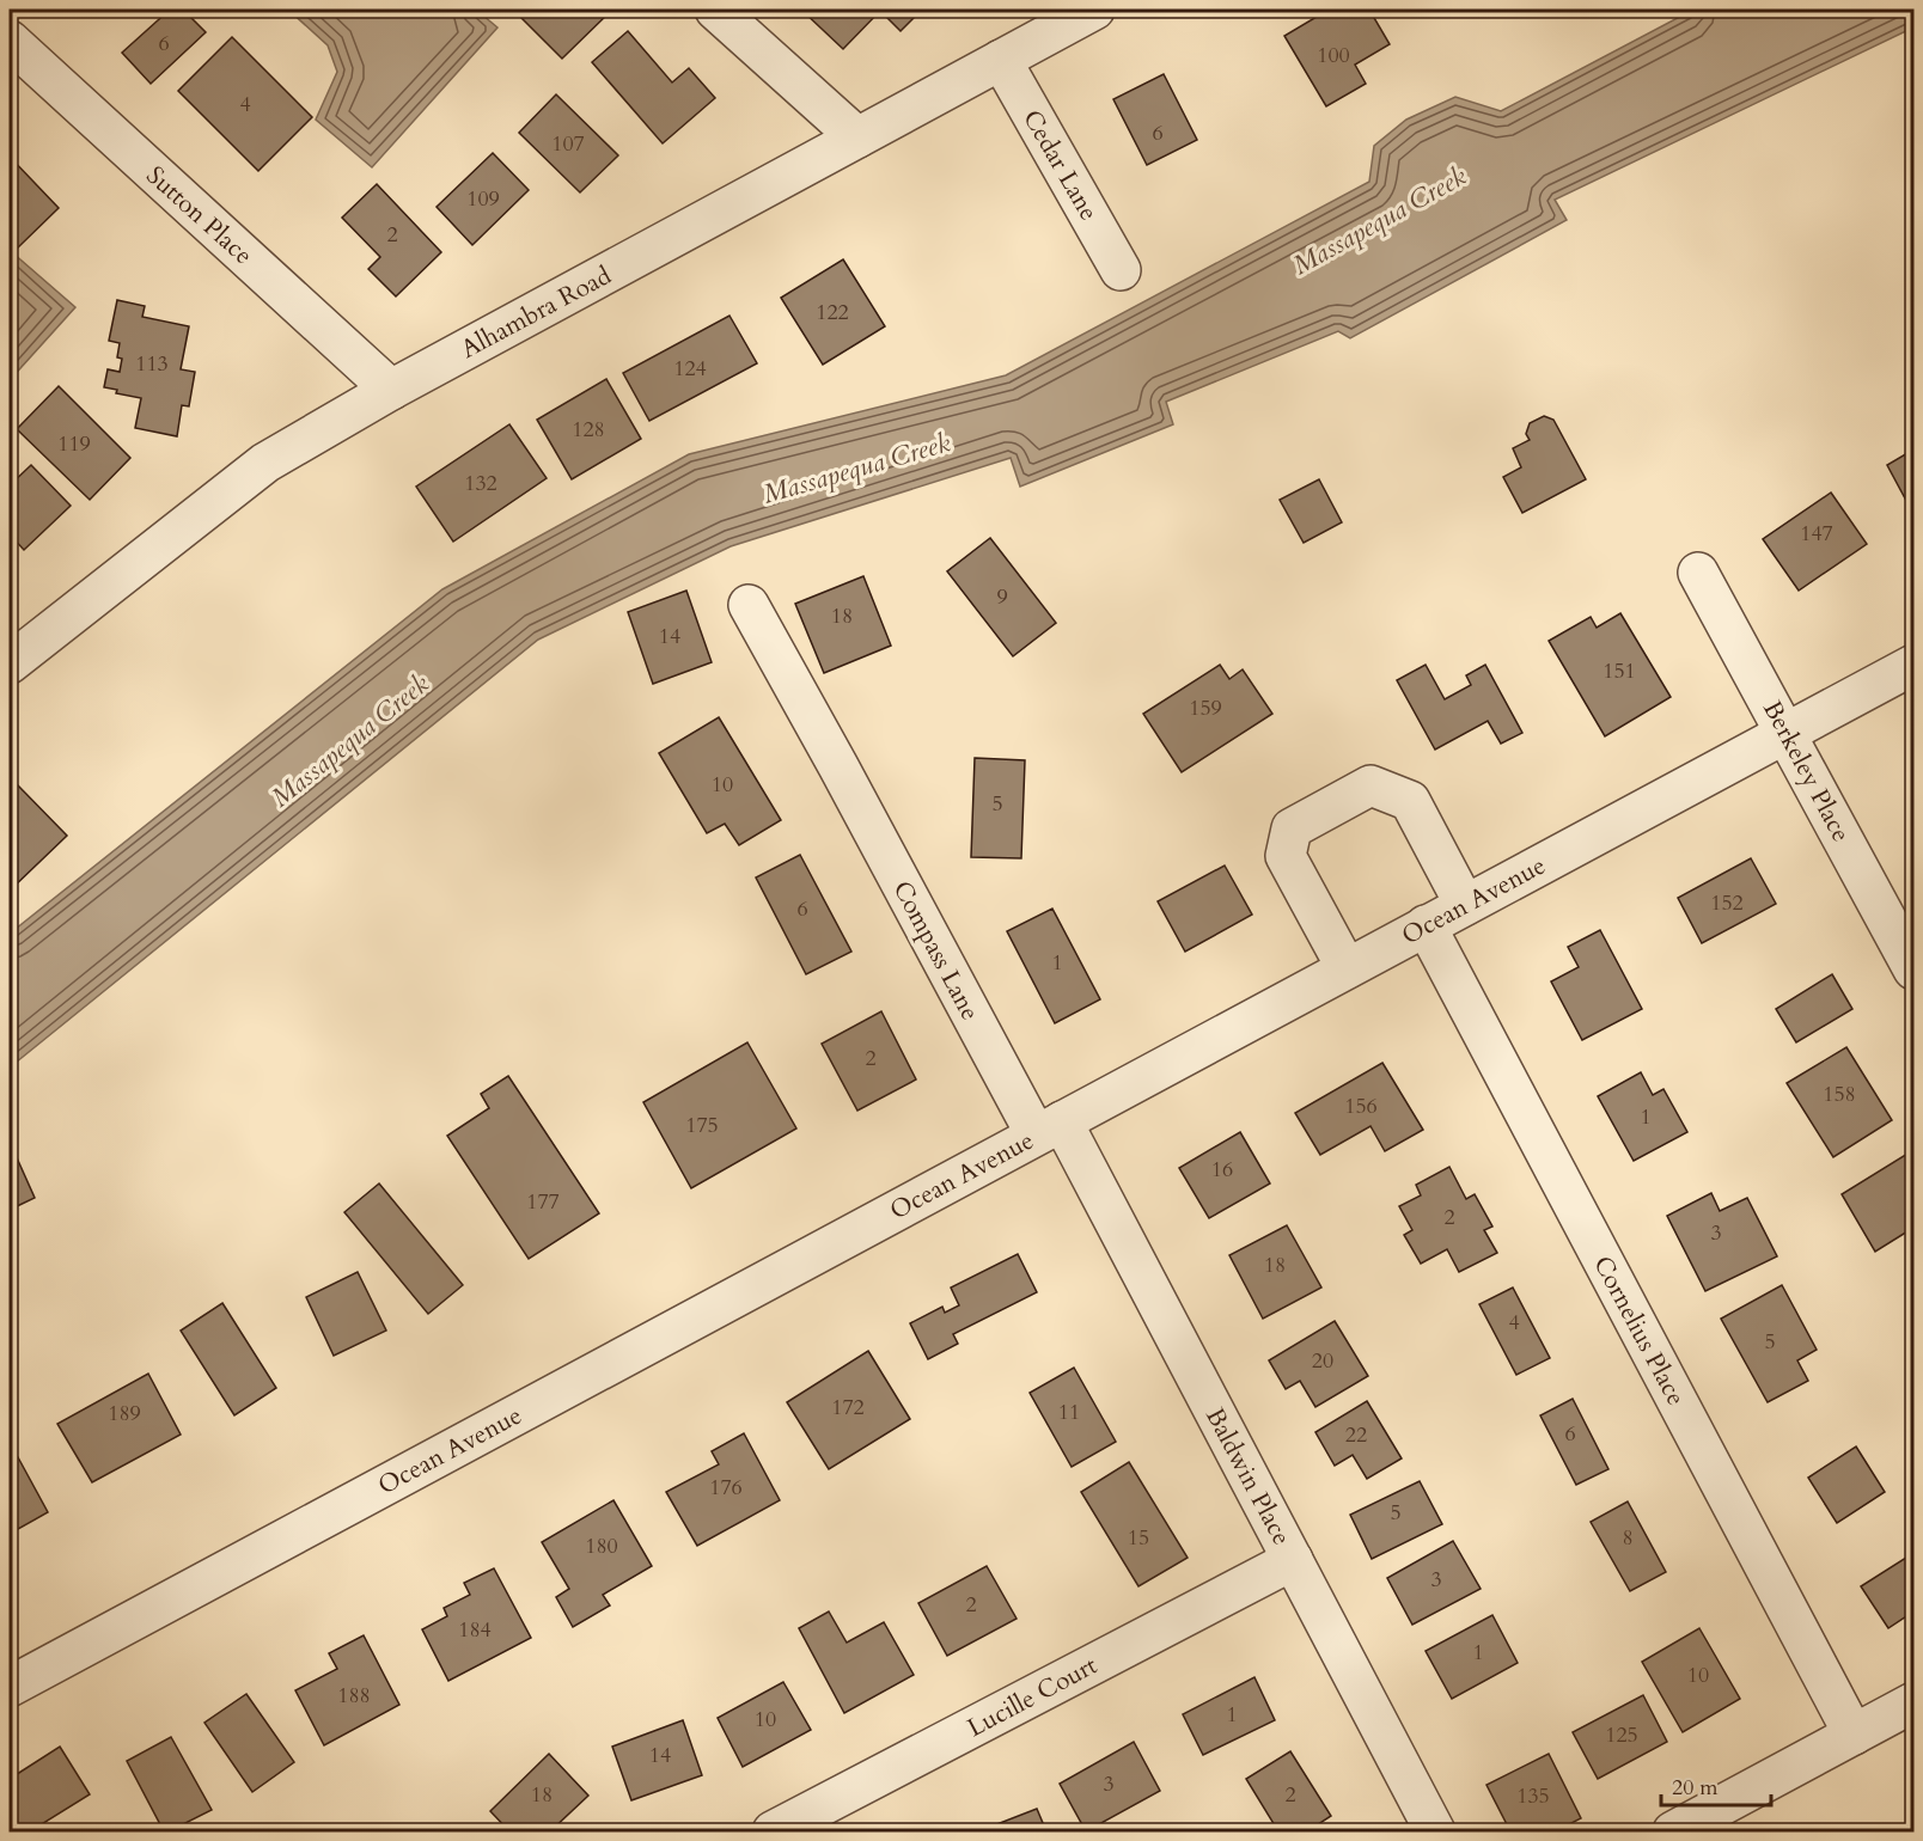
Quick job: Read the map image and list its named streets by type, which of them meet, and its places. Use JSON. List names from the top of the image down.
{
  "streets": {
    "street": [
      "Cedar Lane",
      "Sutton Place",
      "Alhambra Road",
      "Berkeley Place",
      "Ocean Avenue",
      "Compass Lane",
      "Cornelius Place",
      "Baldwin Place",
      "Lucille Court"
    ]
  },
  "crossings": [
    ["Cedar Lane", "Alhambra Road"],
    ["Sutton Place", "Alhambra Road"],
    ["Berkeley Place", "Ocean Avenue"],
    ["Ocean Avenue", "Compass Lane"],
    ["Ocean Avenue", "Cornelius Place"],
    ["Ocean Avenue", "Baldwin Place"],
    ["Compass Lane", "Baldwin Place"],
    ["Baldwin Place", "Lucille Court"]
  ],
  "water": ["Massapequa Creek"],
  "house_numbers": [
    "6",
    "100",
    "4",
    "6",
    "107",
    "109",
    "2",
    "122",
    "113",
    "124",
    "128",
    "119",
    "132",
    "147",
    "9",
    "18",
    "14",
    "151",
    "159",
    "10",
    "5",
    "152",
    "6",
    "1",
    "2",
    "158",
    "156",
    "1",
    "175",
    "16",
    "177",
    "2",
    "3",
    "18",
    "4",
    "5",
    "20",
    "172",
    "11",
    "189",
    "6",
    "22",
    "176",
    "5",
    "15",
    "8",
    "180",
    "3",
    "2",
    "184",
    "1",
    "10",
    "188",
    "1",
    "10",
    "125",
    "14",
    "3",
    "18",
    "2",
    "135"
  ],
  "scale_bar": "20 m"
}
